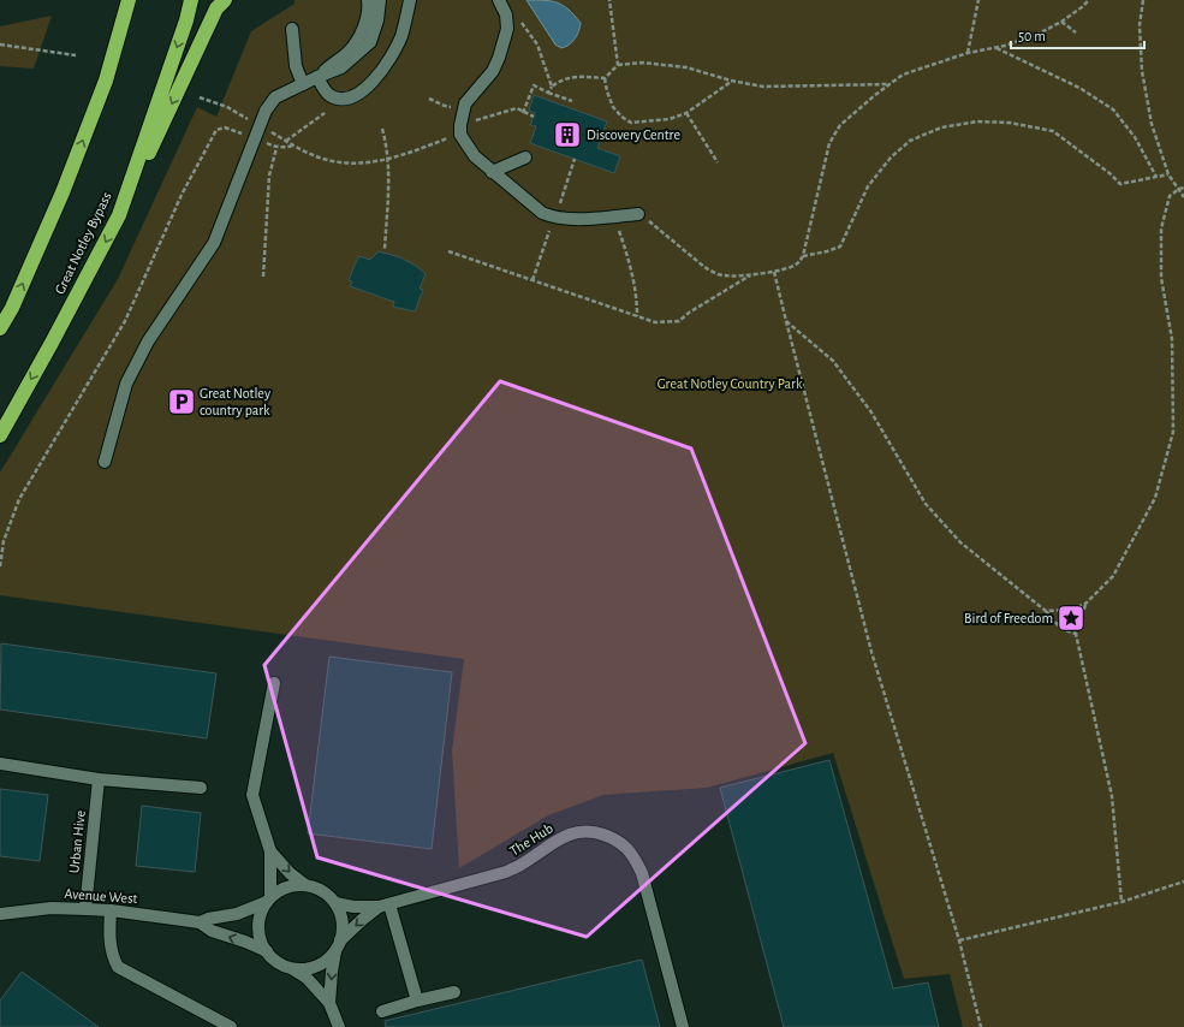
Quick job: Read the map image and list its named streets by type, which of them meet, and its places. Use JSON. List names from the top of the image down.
{
  "streets": {
    "highway": ["Great Notley Bypass"],
    "street": ["The Hub", "Urban Hive", "Avenue West"]
  },
  "crossings": [
    ["The Hub", "Avenue West"],
    ["Urban Hive", "Avenue West"]
  ],
  "parks": ["Great Notley Country Park"],
  "places": {
    "building": ["Discovery Centre"],
    "parking": ["Great Notley country park"],
    "place": ["Bird of Freedom"]
  },
  "scale_bar": "50 m"
}
